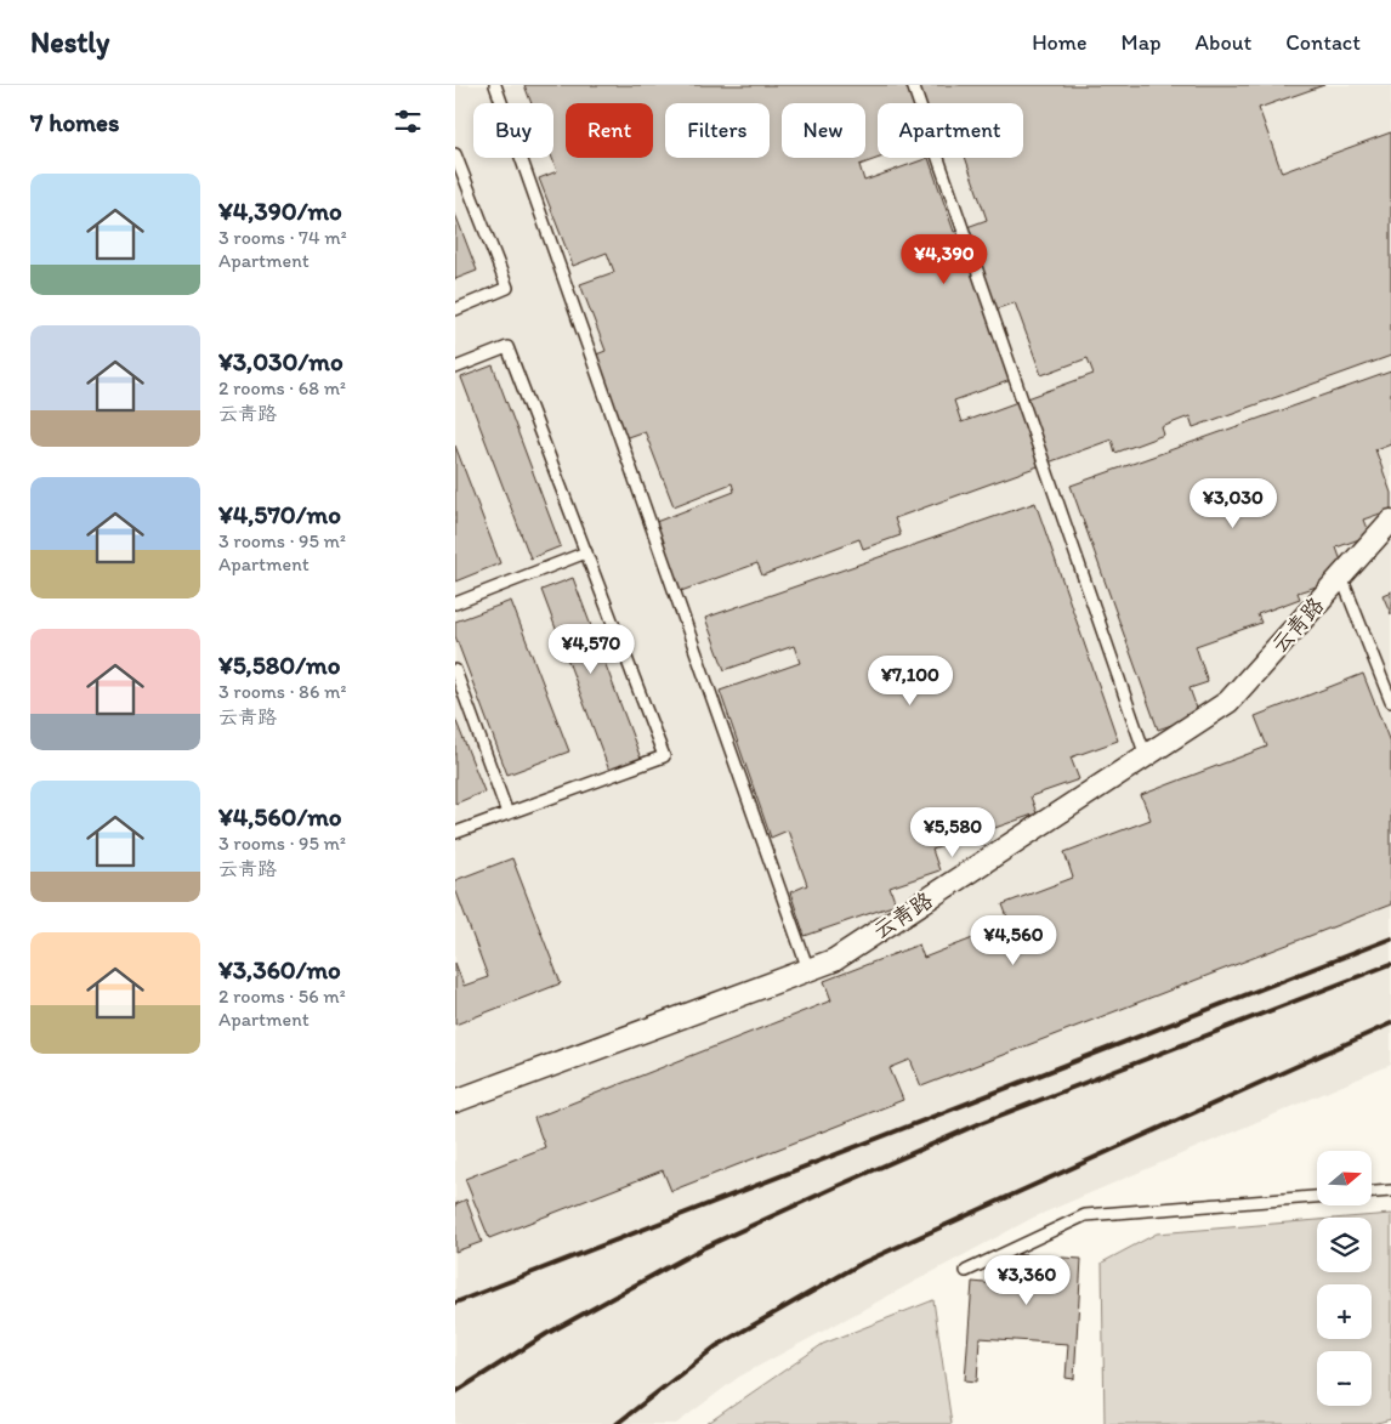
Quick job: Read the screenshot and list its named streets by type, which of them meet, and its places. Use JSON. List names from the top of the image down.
{
  "streets": {
    "street": ["云青路"]
  },
  "north": "right",
  "page": {
    "header": "Nestly",
    "nav": [
      "Home",
      "Map",
      "About",
      "Contact"
    ],
    "heading": "7 homes",
    "chip": [
      "Buy",
      "Rent",
      "Filters",
      "New",
      "Apartment"
    ],
    "list": [
      {
        "name": "¥4,390/mo",
        "note": "3 rooms · 74 m² · Apartment"
      },
      {
        "name": "¥3,030/mo",
        "note": "2 rooms · 68 m² · 云青路"
      },
      {
        "name": "¥4,570/mo",
        "note": "3 rooms · 95 m² · Apartment"
      },
      {
        "name": "¥5,580/mo",
        "note": "3 rooms · 86 m² · 云青路"
      },
      {
        "name": "¥4,560/mo",
        "note": "3 rooms · 95 m² · 云青路"
      },
      {
        "name": "¥3,360/mo",
        "note": "2 rooms · 56 m² · Apartment"
      }
    ],
    "price": [
      "¥4,390",
      "¥3,030",
      "¥4,570",
      "¥7,100",
      "¥5,580",
      "¥4,560",
      "¥3,360"
    ],
    "map_buttons": ["+", "−"]
  }
}
